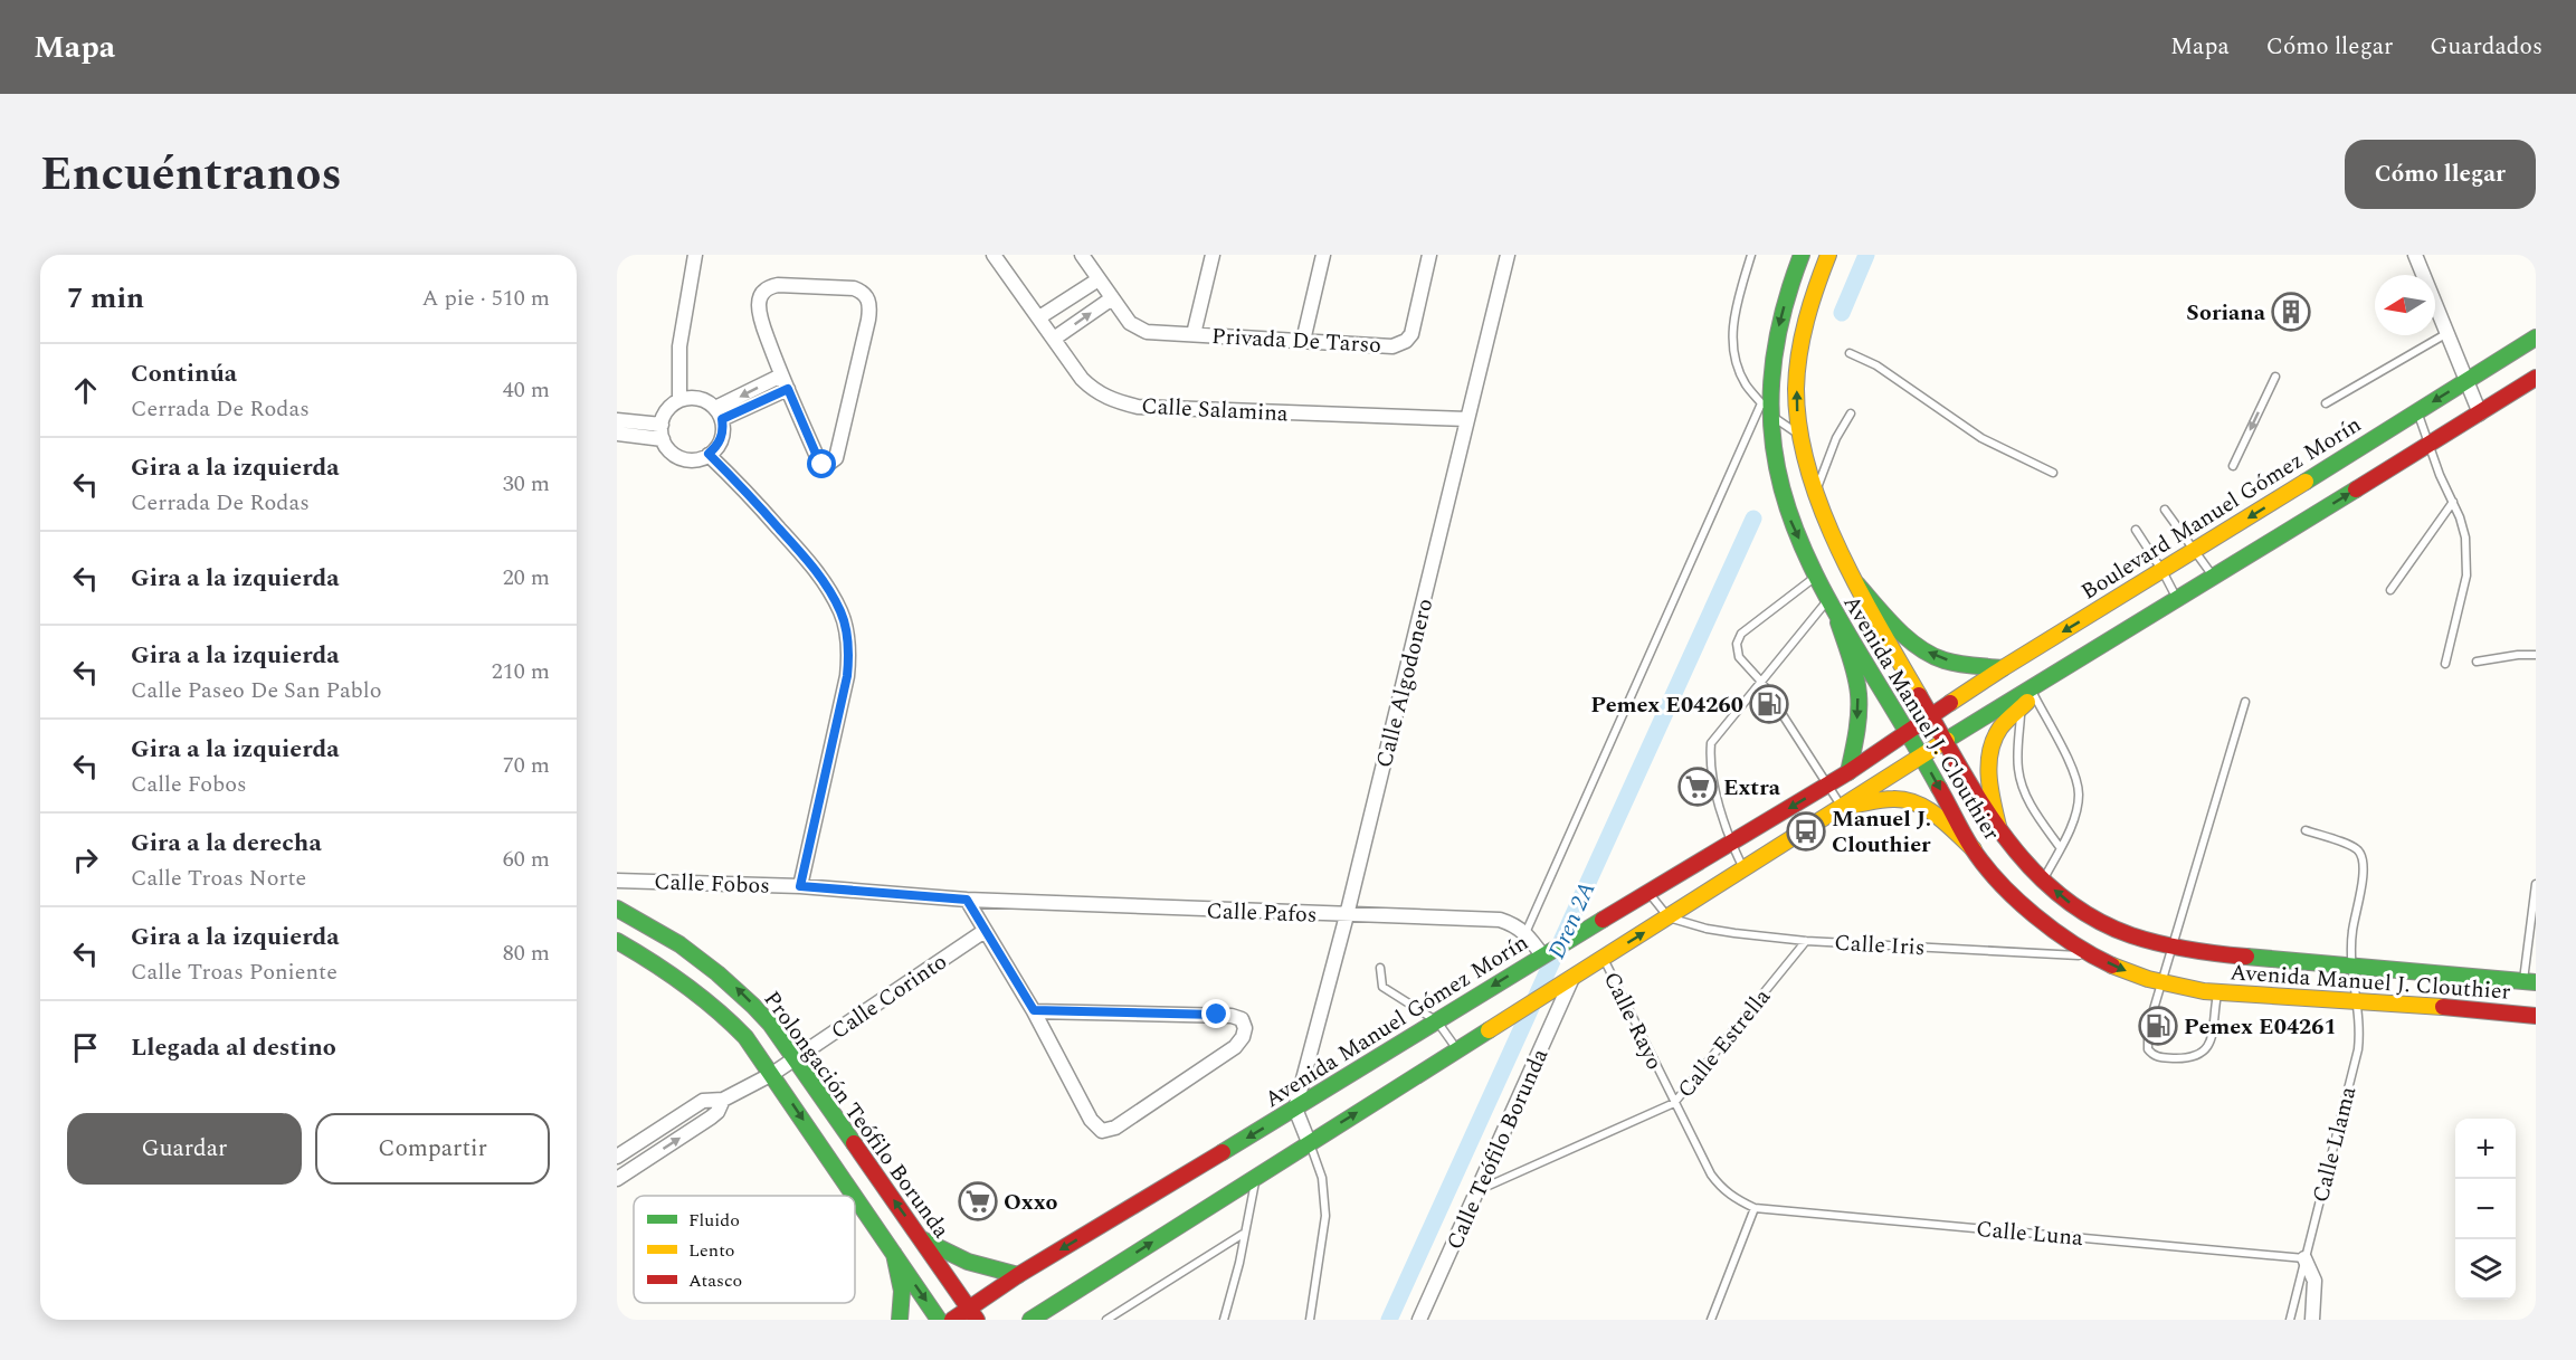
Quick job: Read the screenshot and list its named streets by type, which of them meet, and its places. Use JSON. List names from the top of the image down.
{
  "streets": {
    "main road": [
      "Boulevard Manuel Gómez Morín",
      "Avenida Manuel J. Clouthier",
      "Avenida Manuel Gómez Morín",
      "Prolongación Teófilo Borunda"
    ],
    "street": [
      "Privada De Tarso",
      "Calle Salamina",
      "Calle Algodonero",
      "Calle Fobos",
      "Calle Pafos",
      "Calle Corinto",
      "Calle Teófilo Borunda"
    ],
    "lane": [
      "Calle Iris",
      "Calle Rayo",
      "Calle Estrella",
      "Calle Llama",
      "Calle Luna"
    ]
  },
  "crossings": [
    ["Calle Salamina", "Calle Algodonero"],
    ["Boulevard Manuel Gómez Morín", "Avenida Manuel J. Clouthier"],
    ["Boulevard Manuel Gómez Morín", "Avenida Manuel Gómez Morín"],
    ["Calle Algodonero", "Calle Pafos"],
    ["Calle Algodonero", "Avenida Manuel Gómez Morín"],
    ["Avenida Manuel J. Clouthier", "Calle Iris"],
    ["Avenida Manuel J. Clouthier", "Avenida Manuel Gómez Morín"],
    ["Avenida Manuel J. Clouthier", "Calle Llama"],
    ["Calle Fobos", "Calle Pafos"],
    ["Calle Pafos", "Avenida Manuel Gómez Morín"],
    ["Calle Iris", "Calle Estrella"],
    ["Calle Corinto", "Prolongación Teófilo Borunda"],
    ["Avenida Manuel Gómez Morín", "Prolongación Teófilo Borunda"],
    ["Calle Rayo", "Calle Estrella"],
    ["Calle Rayo", "Calle Luna"],
    ["Calle Estrella", "Calle Teófilo Borunda"],
    ["Calle Llama", "Calle Luna"]
  ],
  "water": ["Dren 2A"],
  "places": {
    "building": ["Soriana"],
    "fuel station": ["Pemex E04260", "Pemex E04261"],
    "supermarket": ["Extra", "Oxxo"],
    "bus stop": ["Manuel J. Clouthier"]
  },
  "legend": ["Fluido", "Lento", "Atasco"],
  "north": "left",
  "page": {
    "header": "Mapa",
    "nav": ["Mapa", "Cómo llegar", "Guardados"],
    "title": "Encuéntranos",
    "buttons": [
      "Cómo llegar",
      ["Guardar", "Compartir"]
    ],
    "heading": ["7 min", "A pie · 510 m"],
    "list": [
      ["Continúa", "Cerrada De Rodas", "40 m"],
      ["Gira a la izquierda", "Cerrada De Rodas", "30 m"],
      ["Gira a la izquierda", "20 m"],
      ["Gira a la izquierda", "Calle Paseo De San Pablo", "210 m"],
      ["Gira a la izquierda", "Calle Fobos", "70 m"],
      ["Gira a la derecha", "Calle Troas Norte", "60 m"],
      ["Gira a la izquierda", "Calle Troas Poniente", "80 m"],
      "Llegada al destino"
    ],
    "map_buttons": ["+", "−"]
  }
}
